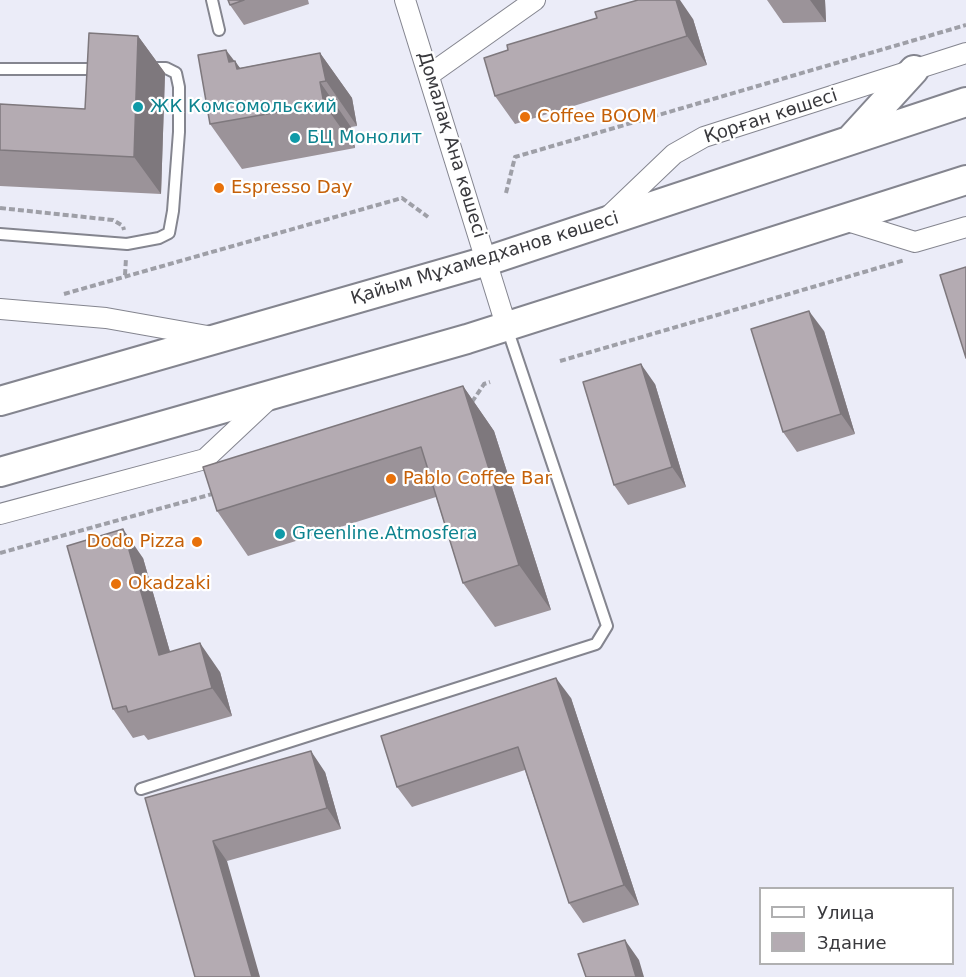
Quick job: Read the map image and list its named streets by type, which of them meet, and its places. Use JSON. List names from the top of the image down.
{
  "streets": {
    "main road": ["Қайым Мұхамедханов көшесі"],
    "street": ["Қорған көшесі", "Домалақ Ана көшесі"]
  },
  "crossings": [
    ["Қорған көшесі", "Қайым Мұхамедханов көшесі"],
    ["Домалақ Ана көшесі", "Қайым Мұхамедханов көшесі"]
  ],
  "places": [
    "ЖК Комсомольский",
    "Coffee BOOM",
    "БЦ Монолит",
    "Espresso Day",
    "Pablo Coffee Bar",
    "Greenline.Atmosfera",
    "Dodo Pizza",
    "Okadzaki"
  ],
  "legend": ["Улица", "Здание"]
}
